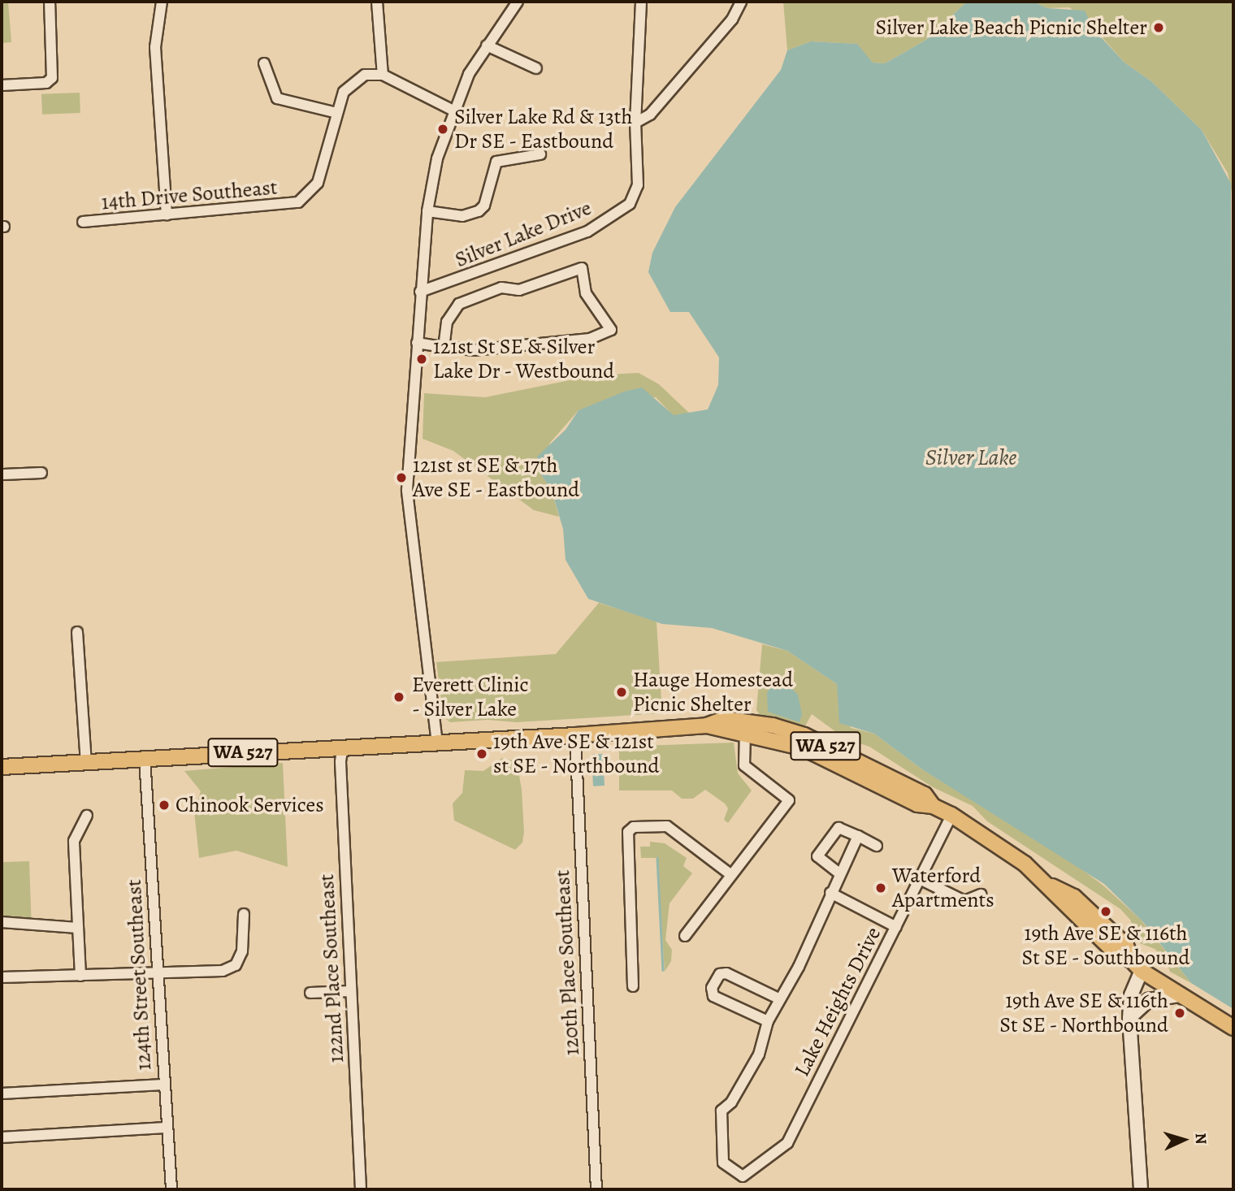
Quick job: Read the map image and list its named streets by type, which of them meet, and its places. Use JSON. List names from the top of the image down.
{
  "streets": {
    "main road": ["WA 527"],
    "street": [
      "14th Drive Southeast",
      "Silver Lake Drive",
      "120th Place Southeast",
      "122nd Place Southeast",
      "124th Street Southeast",
      "Lake Heights Drive"
    ]
  },
  "crossings": [
    ["WA 527", "120th Place Southeast"],
    ["WA 527", "122nd Place Southeast"],
    ["WA 527", "124th Street Southeast"],
    ["WA 527", "Lake Heights Drive"]
  ],
  "water": ["Silver Lake"],
  "places": [
    "Silver Lake Beach Picnic Shelter",
    "Silver Lake Rd & 13th Dr SE - Eastbound",
    "121st St SE & Silver Lake Dr - Westbound",
    "121st st SE & 17th Ave SE - Eastbound",
    "Hauge Homestead Picnic Shelter",
    "Everett Clinic - Silver Lake",
    "19th Ave SE & 121st st SE - Northbound",
    "Chinook Services",
    "Waterford Apartments",
    "19th Ave SE & 116th St SE - Southbound",
    "19th Ave SE & 116th St SE - Northbound"
  ],
  "north": "right"
}
